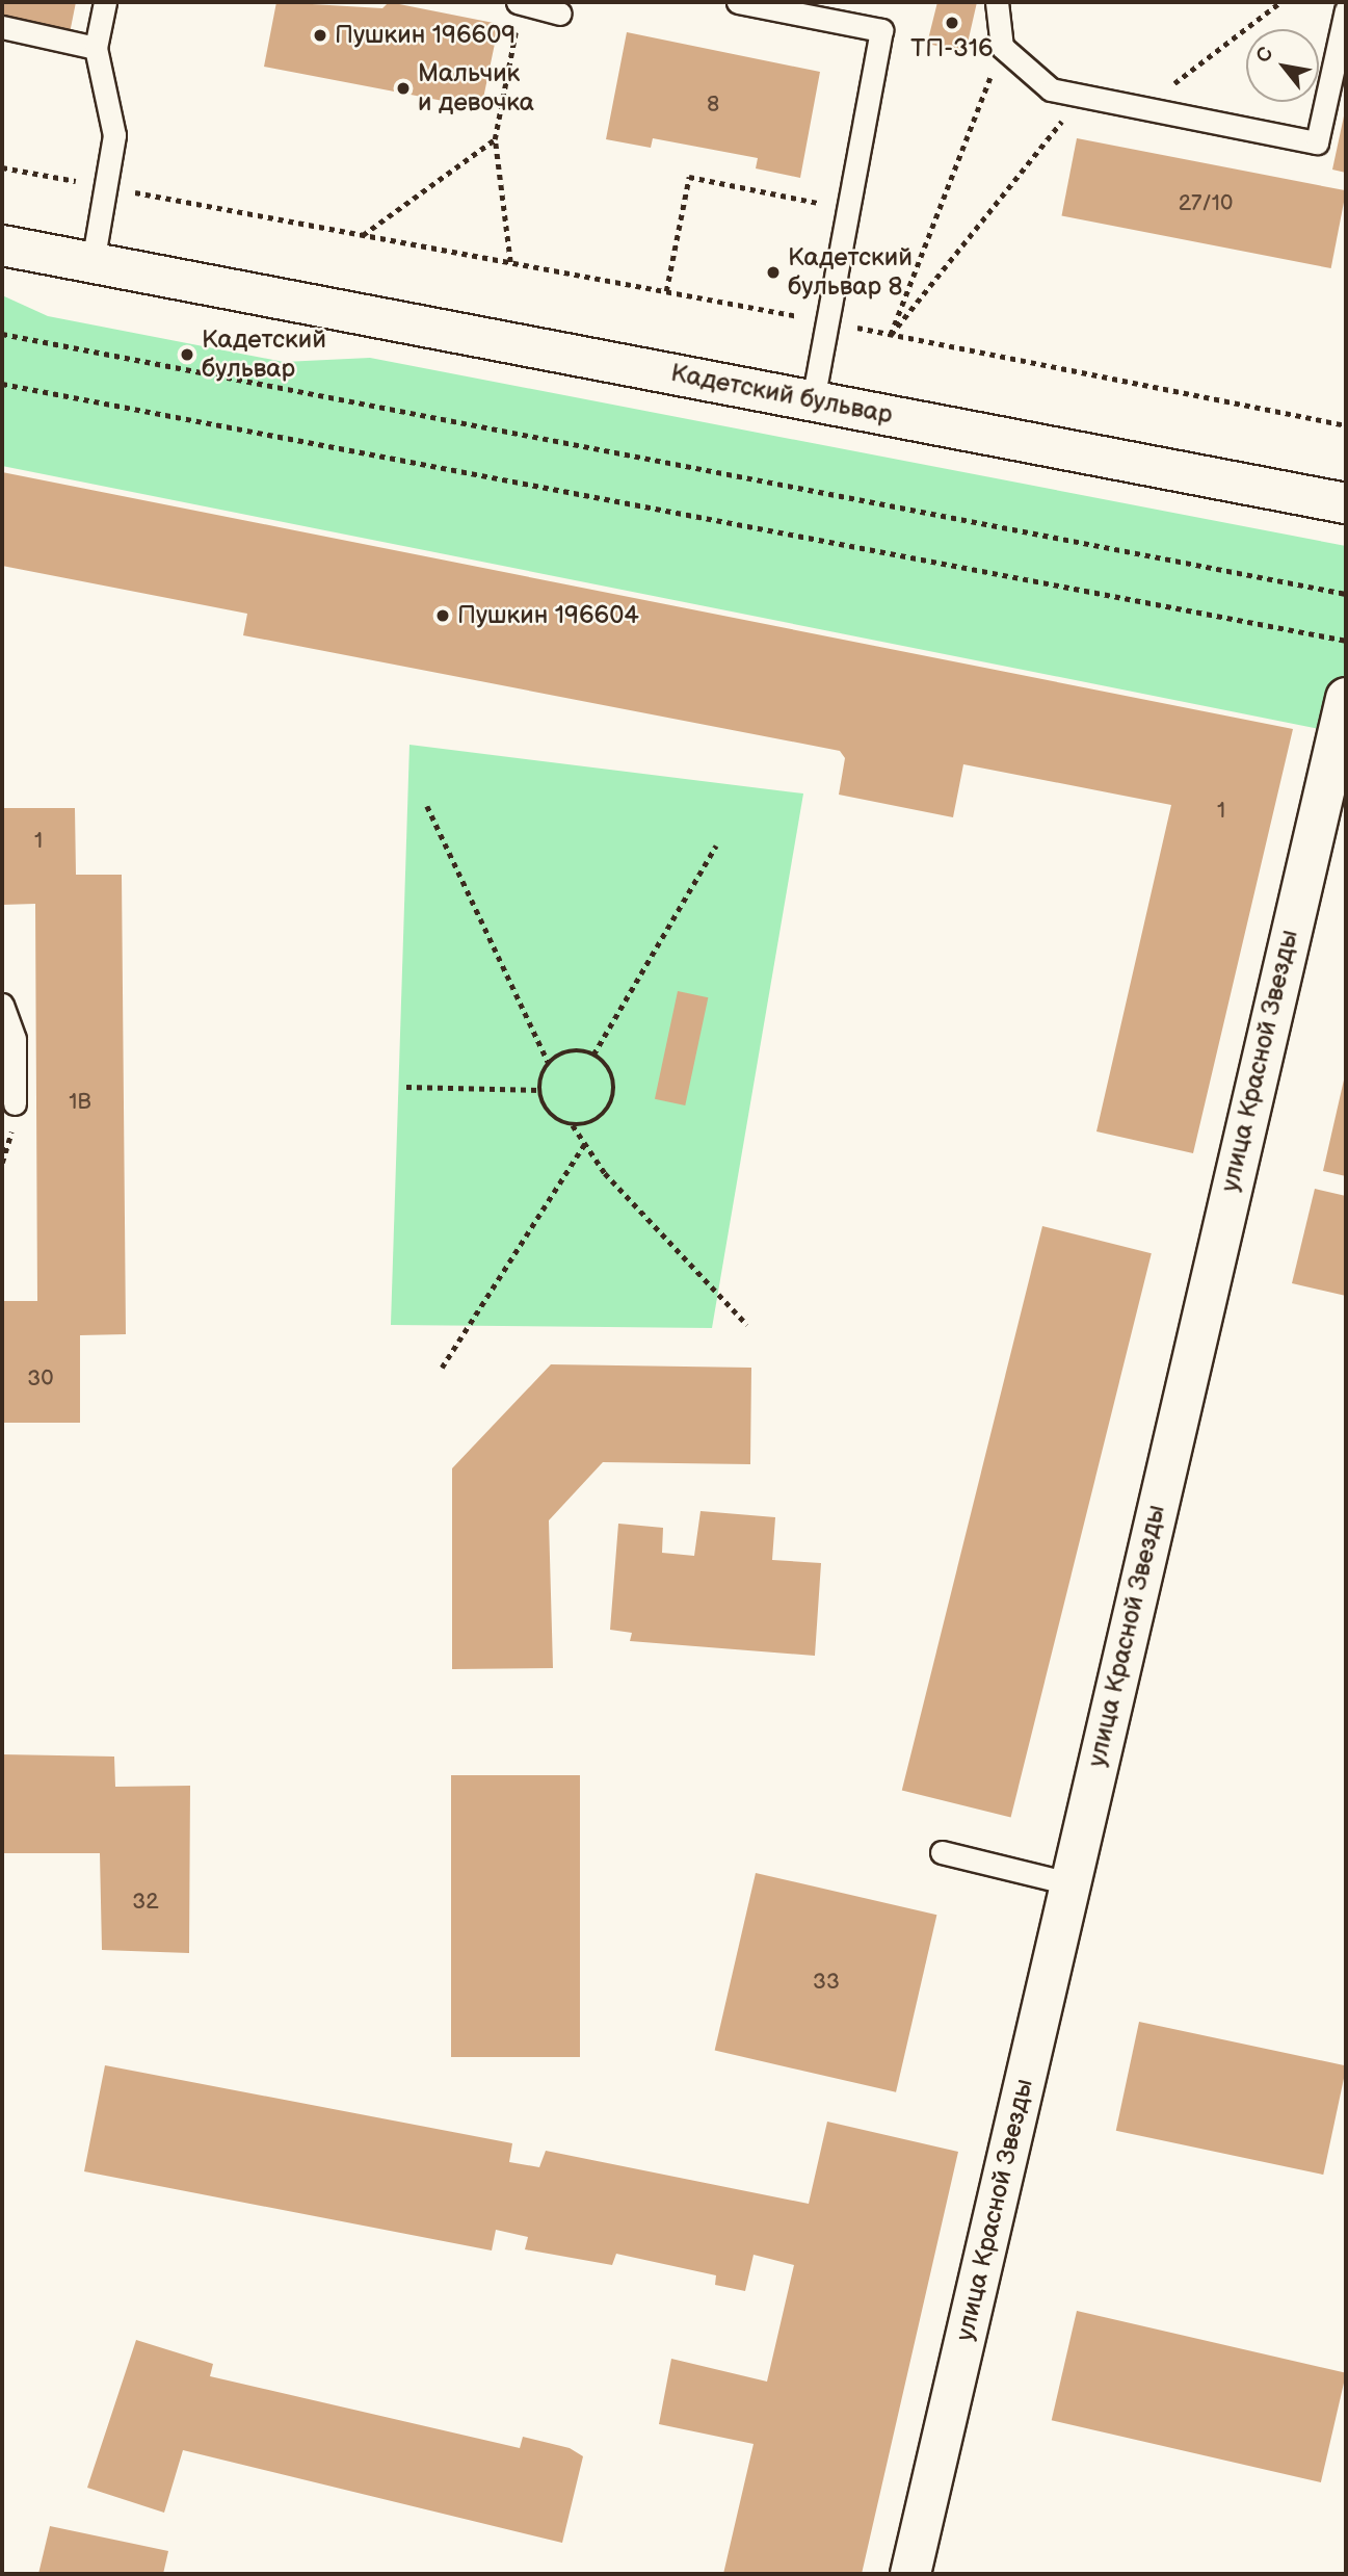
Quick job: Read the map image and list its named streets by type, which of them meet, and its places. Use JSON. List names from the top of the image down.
{
  "streets": {
    "street": ["Кадетский бульвар", "улица Красной Звезды"]
  },
  "places": [
    "ТП-316",
    "Пушкин 196609",
    "Мальчик и девочка",
    "Кадетский бульвар 8",
    "Кадетский бульвар",
    "Пушкин 196604"
  ],
  "house_numbers": [
    "8",
    "27/10",
    "1",
    "1",
    "1В",
    "30",
    "32",
    "33"
  ],
  "north": "top left"
}
